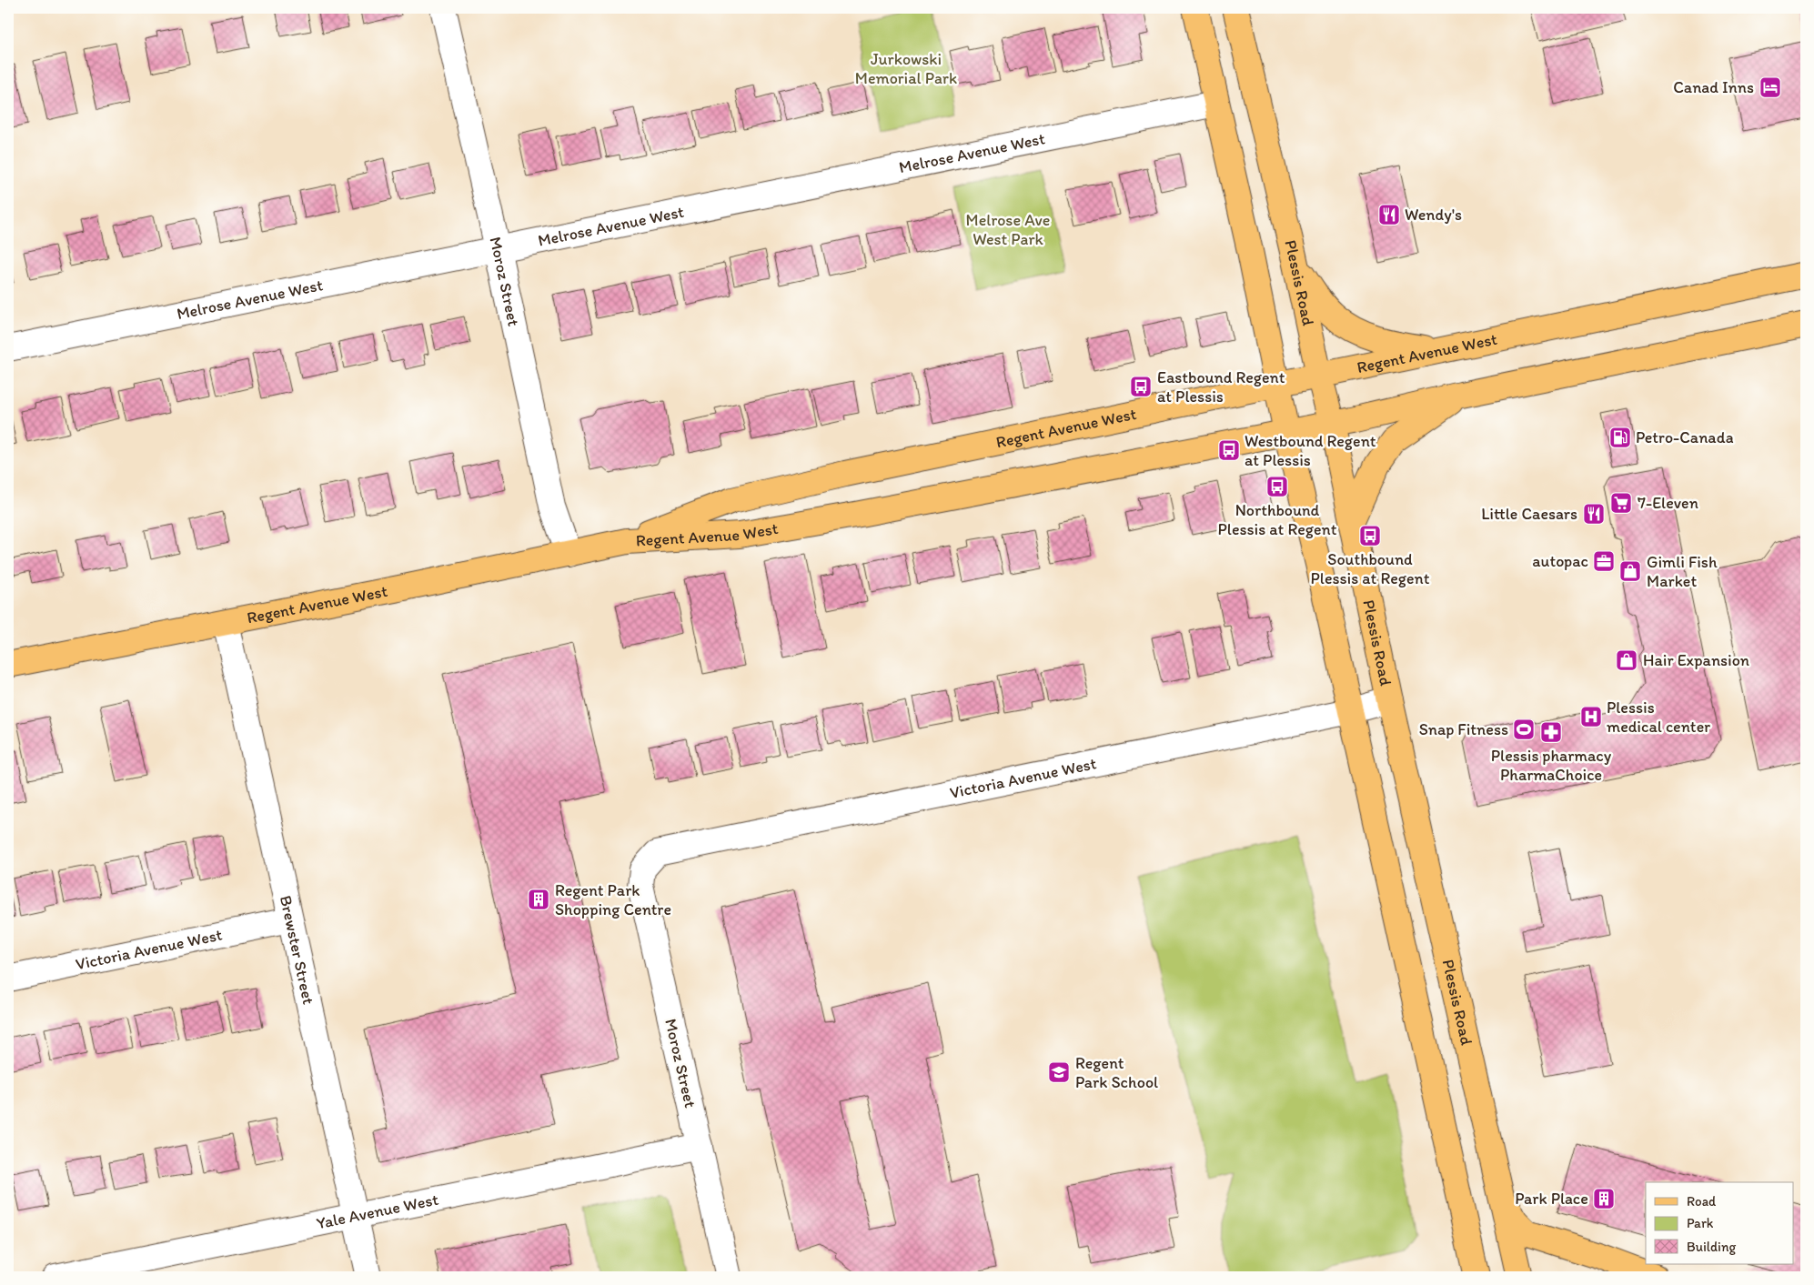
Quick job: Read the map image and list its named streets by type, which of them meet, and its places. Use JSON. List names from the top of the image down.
{
  "streets": {
    "main road": ["Plessis Road", "Regent Avenue West"],
    "street": [
      "Melrose Avenue West",
      "Moroz Street",
      "Victoria Avenue West",
      "Brewster Street",
      "Yale Avenue West"
    ]
  },
  "crossings": [
    ["Melrose Avenue West", "Moroz Street"],
    ["Moroz Street", "Regent Avenue West"],
    ["Moroz Street", "Victoria Avenue West"],
    ["Moroz Street", "Yale Avenue West"],
    ["Plessis Road", "Regent Avenue West"],
    ["Plessis Road", "Victoria Avenue West"],
    ["Regent Avenue West", "Brewster Street"],
    ["Victoria Avenue West", "Brewster Street"],
    ["Brewster Street", "Yale Avenue West"]
  ],
  "parks": ["Jurkowski Memorial Park", "Melrose Ave West Park"],
  "places": {
    "hotel": ["Canad Inns"],
    "restaurant": ["Wendy's", "Little Caesars"],
    "bus stop": [
      "Eastbound Regent at Plessis",
      "Westbound Regent at Plessis",
      "Northbound Plessis at Regent",
      "Southbound Plessis at Regent"
    ],
    "fuel station": ["Petro-Canada"],
    "supermarket": ["7-Eleven"],
    "office": ["autopac"],
    "shop": ["Gimli Fish Market", "Hair Expansion"],
    "hospital": ["Plessis medical center"],
    "sports": ["Snap Fitness"],
    "pharmacy": ["Plessis pharmacy PharmaChoice"],
    "building": ["Regent Park Shopping Centre", "Park Place"],
    "school or university": ["Regent Park School"]
  },
  "legend": ["Road", "Park", "Building"]
}
